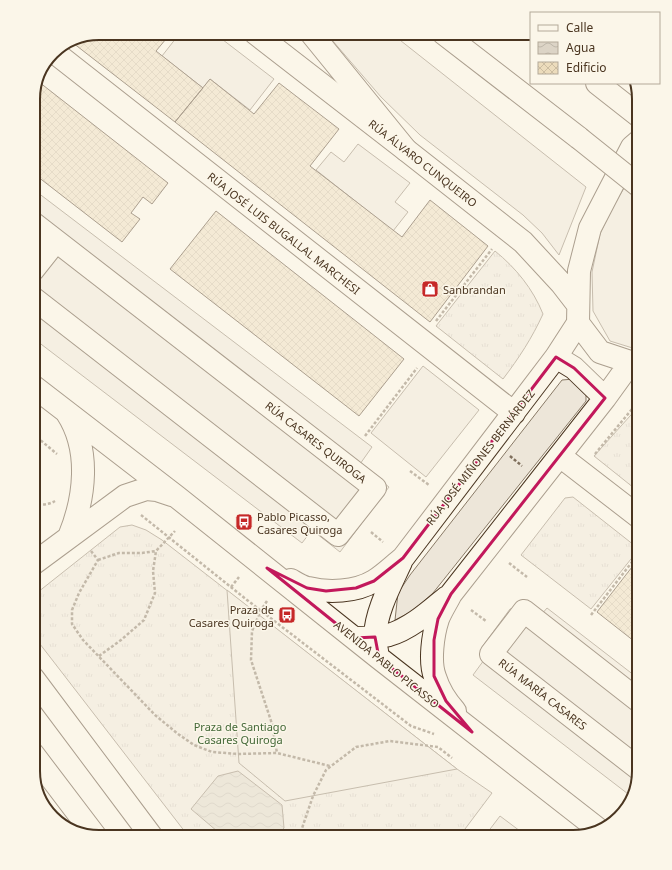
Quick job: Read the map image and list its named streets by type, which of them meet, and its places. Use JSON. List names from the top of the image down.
{
  "streets": {
    "main road": [
      "RÚA ÁLVARO CUNQUEIRO",
      "RÚA JOSÉ LUIS BUGALLAL MARCHESI",
      "RÚA CASARES QUIROGA",
      "RÚA JOSÉ MIÑONES BERNÁRDEZ",
      "AVENIDA PABLO PICASSO",
      "RÚA MARÍA CASARES"
    ]
  },
  "crossings": [
    ["RÚA ÁLVARO CUNQUEIRO", "RÚA JOSÉ MIÑONES BERNÁRDEZ"],
    ["RÚA JOSÉ LUIS BUGALLAL MARCHESI", "RÚA JOSÉ MIÑONES BERNÁRDEZ"],
    ["RÚA JOSÉ MIÑONES BERNÁRDEZ", "AVENIDA PABLO PICASSO"]
  ],
  "parks": ["Praza de Santiago Casares Quiroga"],
  "places": {
    "shop": ["Sanbrandan"],
    "bus stop": ["Pablo Picasso, Casares Quiroga", "Praza de Casares Quiroga"]
  },
  "legend": ["Calle", "Agua", "Edificio"]
}
